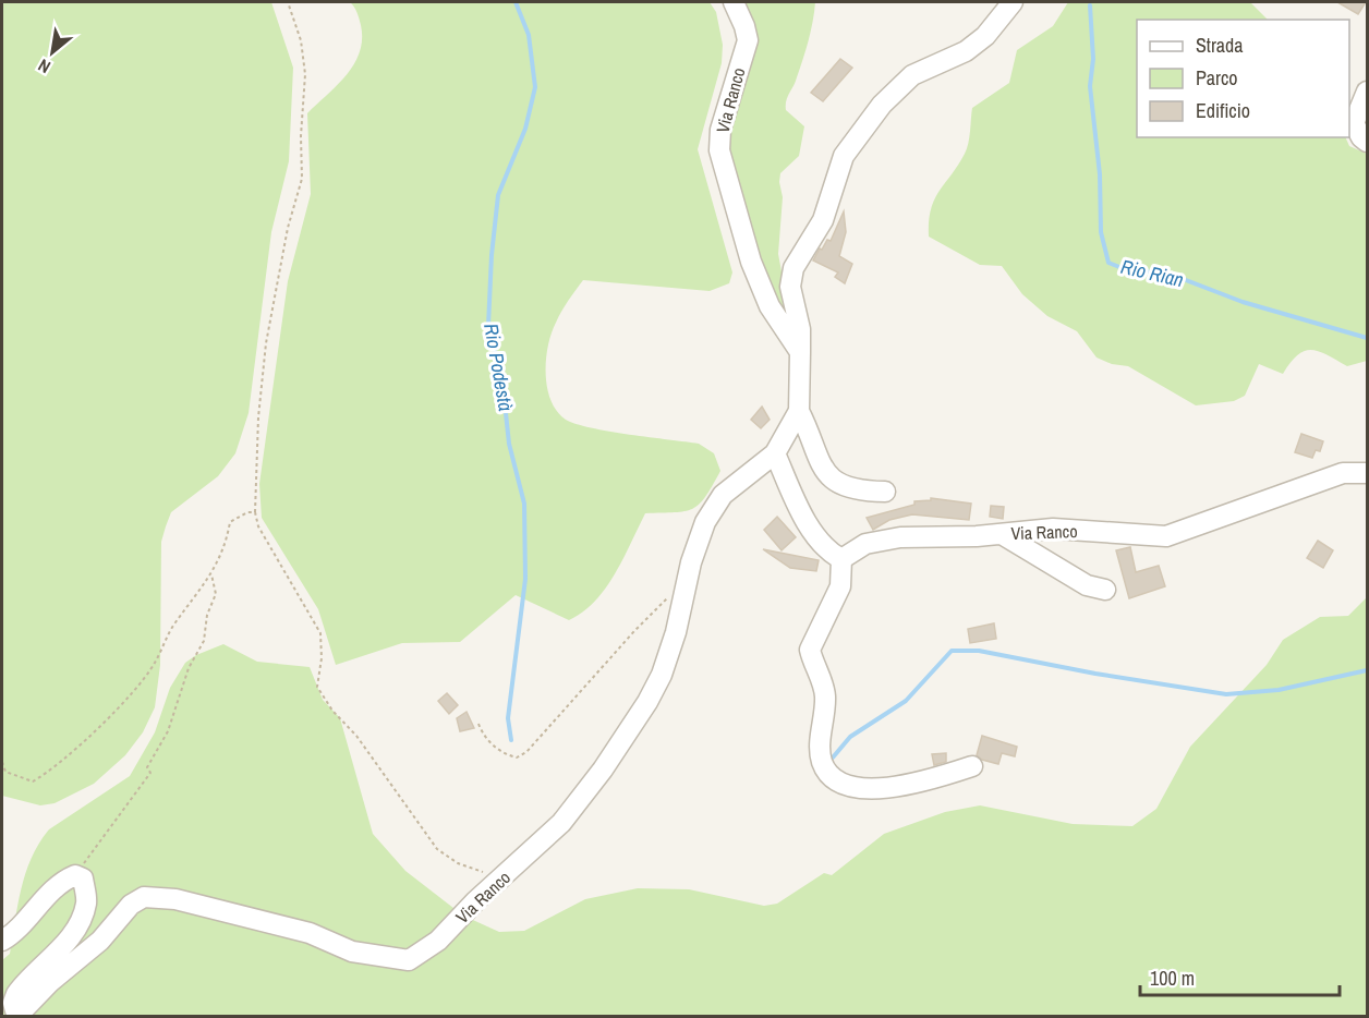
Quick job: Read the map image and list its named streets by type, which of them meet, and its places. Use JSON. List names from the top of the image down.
{
  "streets": {
    "street": ["Via Ranco"]
  },
  "water": ["Rio Rian", "Rio Podestà"],
  "legend": ["Strada", "Parco", "Edificio"],
  "scale_bar": "100 m",
  "north": "bottom left"
}
